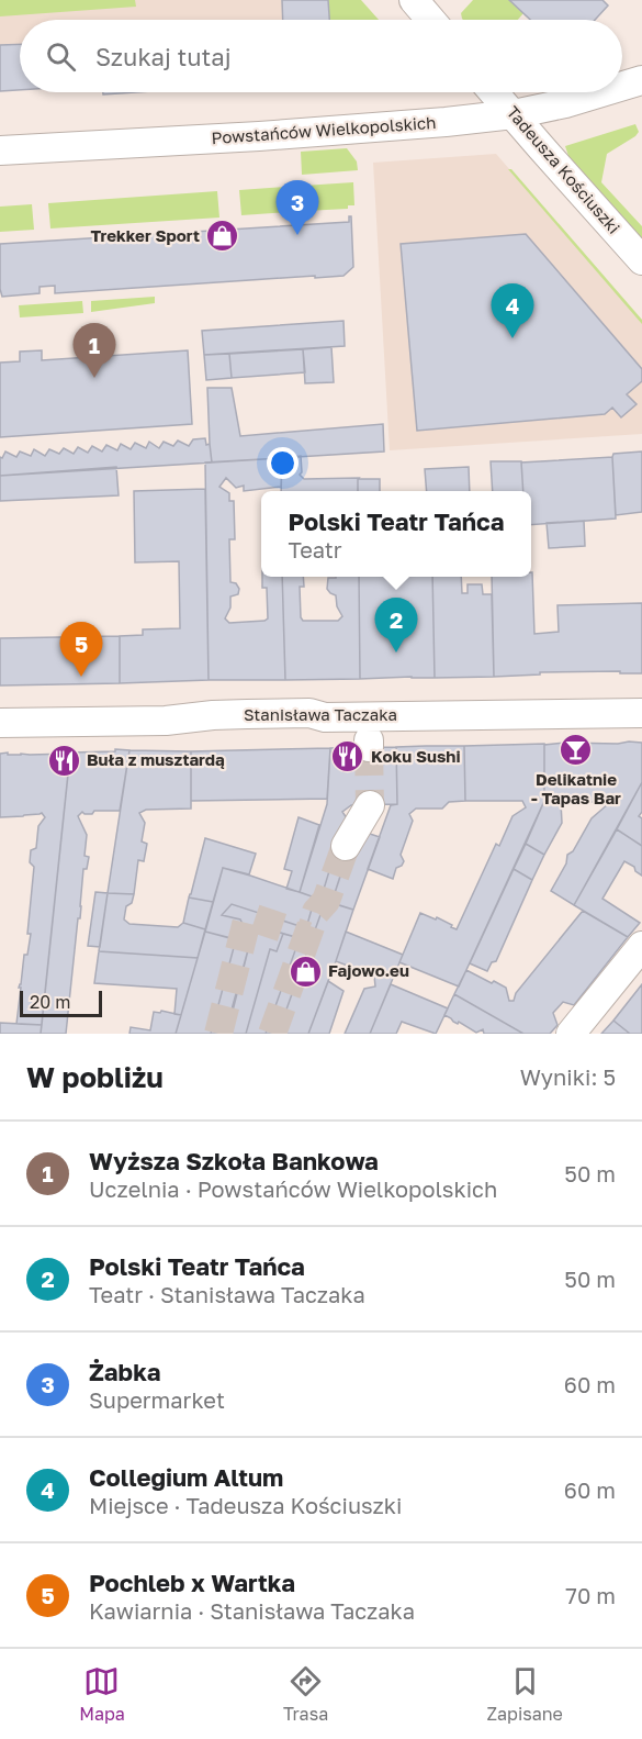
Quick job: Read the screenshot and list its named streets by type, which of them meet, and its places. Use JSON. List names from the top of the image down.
{
  "streets": {
    "street": ["Powstańców Wielkopolskich", "Tadeusza Kościuszki", "Stanisława Taczaka"]
  },
  "crossings": [
    ["Powstańców Wielkopolskich", "Tadeusza Kościuszki"]
  ],
  "places": {
    "shop": ["Trekker Sport", "Fajowo.eu"],
    "bar": ["Delikatnie - Tapas Bar"],
    "restaurant": ["Koku Sushi", "Buła z musztardą"]
  },
  "scale_bar": "20 m",
  "page": {
    "search": "Szukaj tutaj",
    "pins": [
      "3",
      "4",
      "1",
      "2",
      "5"
    ],
    "popup": ["Polski Teatr Tańca", "Teatr"],
    "scale": "20 m",
    "heading": ["W pobliżu", "Wyniki: 5"],
    "list": [
      {
        "mark": "1",
        "name": "Wyższa Szkoła Bankowa",
        "note": "Uczelnia · Powstańców Wielkopolskich",
        "value": "50 m"
      },
      {
        "mark": "2",
        "name": "Polski Teatr Tańca",
        "note": "Teatr · Stanisława Taczaka",
        "value": "50 m"
      },
      {
        "mark": "3",
        "name": "Żabka",
        "note": "Supermarket",
        "value": "60 m"
      },
      {
        "mark": "4",
        "name": "Collegium Altum",
        "note": "Miejsce · Tadeusza Kościuszki",
        "value": "60 m"
      },
      {
        "mark": "5",
        "name": "Pochleb x Wartka",
        "note": "Kawiarnia · Stanisława Taczaka",
        "value": "70 m"
      }
    ],
    "nav": ["Mapa", "Trasa", "Zapisane"]
  }
}
